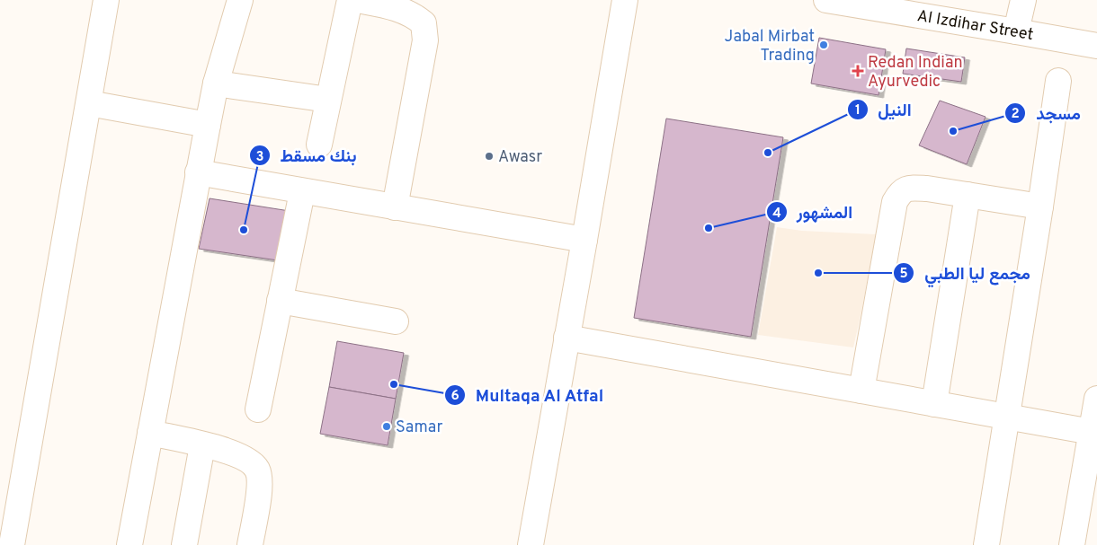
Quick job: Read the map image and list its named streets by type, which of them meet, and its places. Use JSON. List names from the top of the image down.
{
  "streets": {
    "street": ["Al Izdihar Street"]
  },
  "places": {
    "other": [
      "Jabal Mirbat Trading",
      "مسجد",
      "النيل",
      "Awasr",
      "المشهور",
      "بنك مسقط",
      "مجمع ليا الطبي",
      "Multaqa Al Atfal",
      "Samar"
    ],
    "health": ["Redan Indian Ayurvedic"]
  }
}
